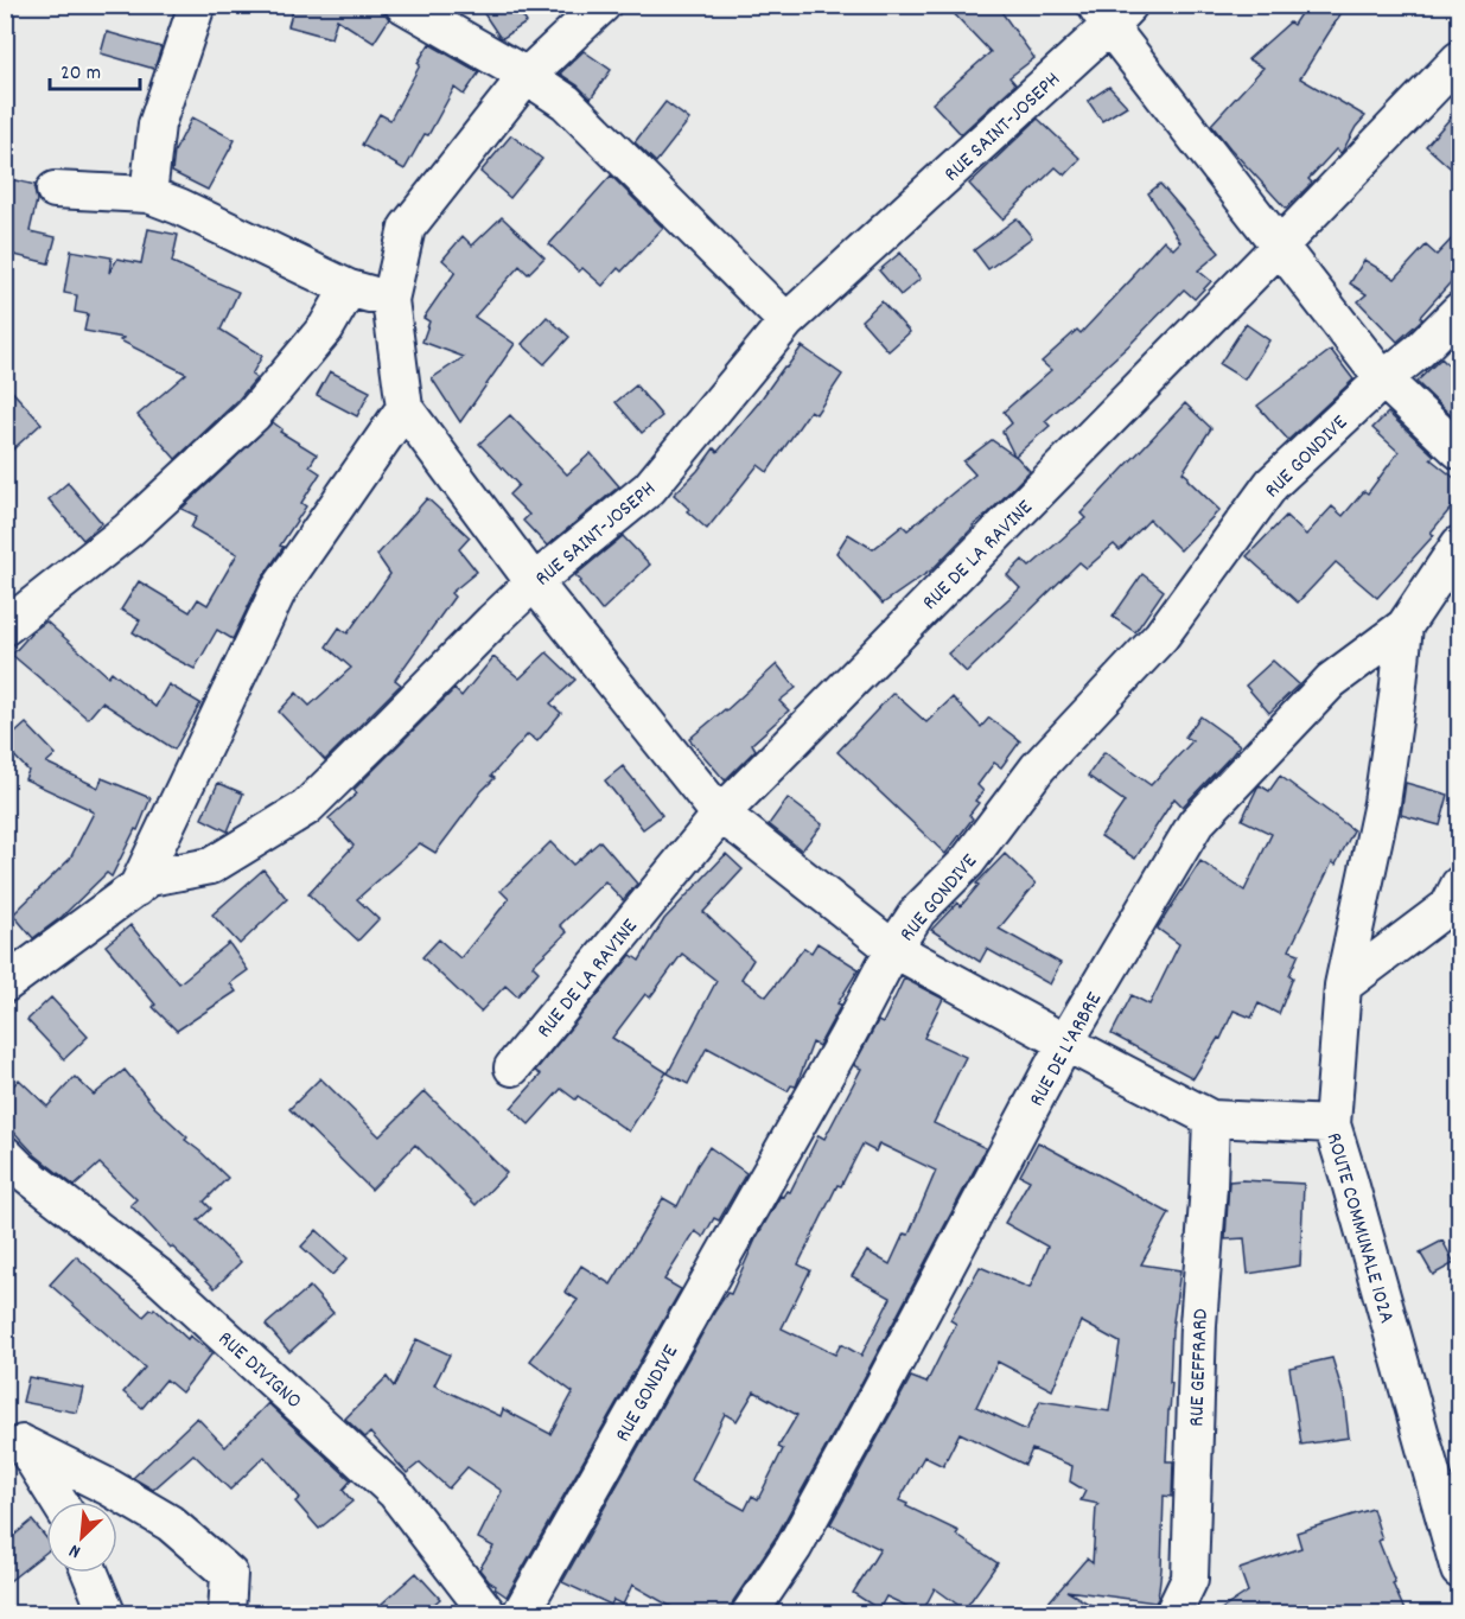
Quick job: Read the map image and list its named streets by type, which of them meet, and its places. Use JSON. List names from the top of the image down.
{
  "streets": {
    "street": [
      "RUE SAINT-JOSEPH",
      "RUE GONDIVE",
      "RUE DE LA RAVINE",
      "RUE DE L'ARBRE",
      "ROUTE COMMUNALE 102A",
      "RUE GEFFRARD",
      "RUE DIVIGNO"
    ]
  },
  "crossings": [
    ["RUE DE L'ARBRE", "ROUTE COMMUNALE 102A"]
  ],
  "scale_bar": "20 m",
  "north": "bottom left"
}
